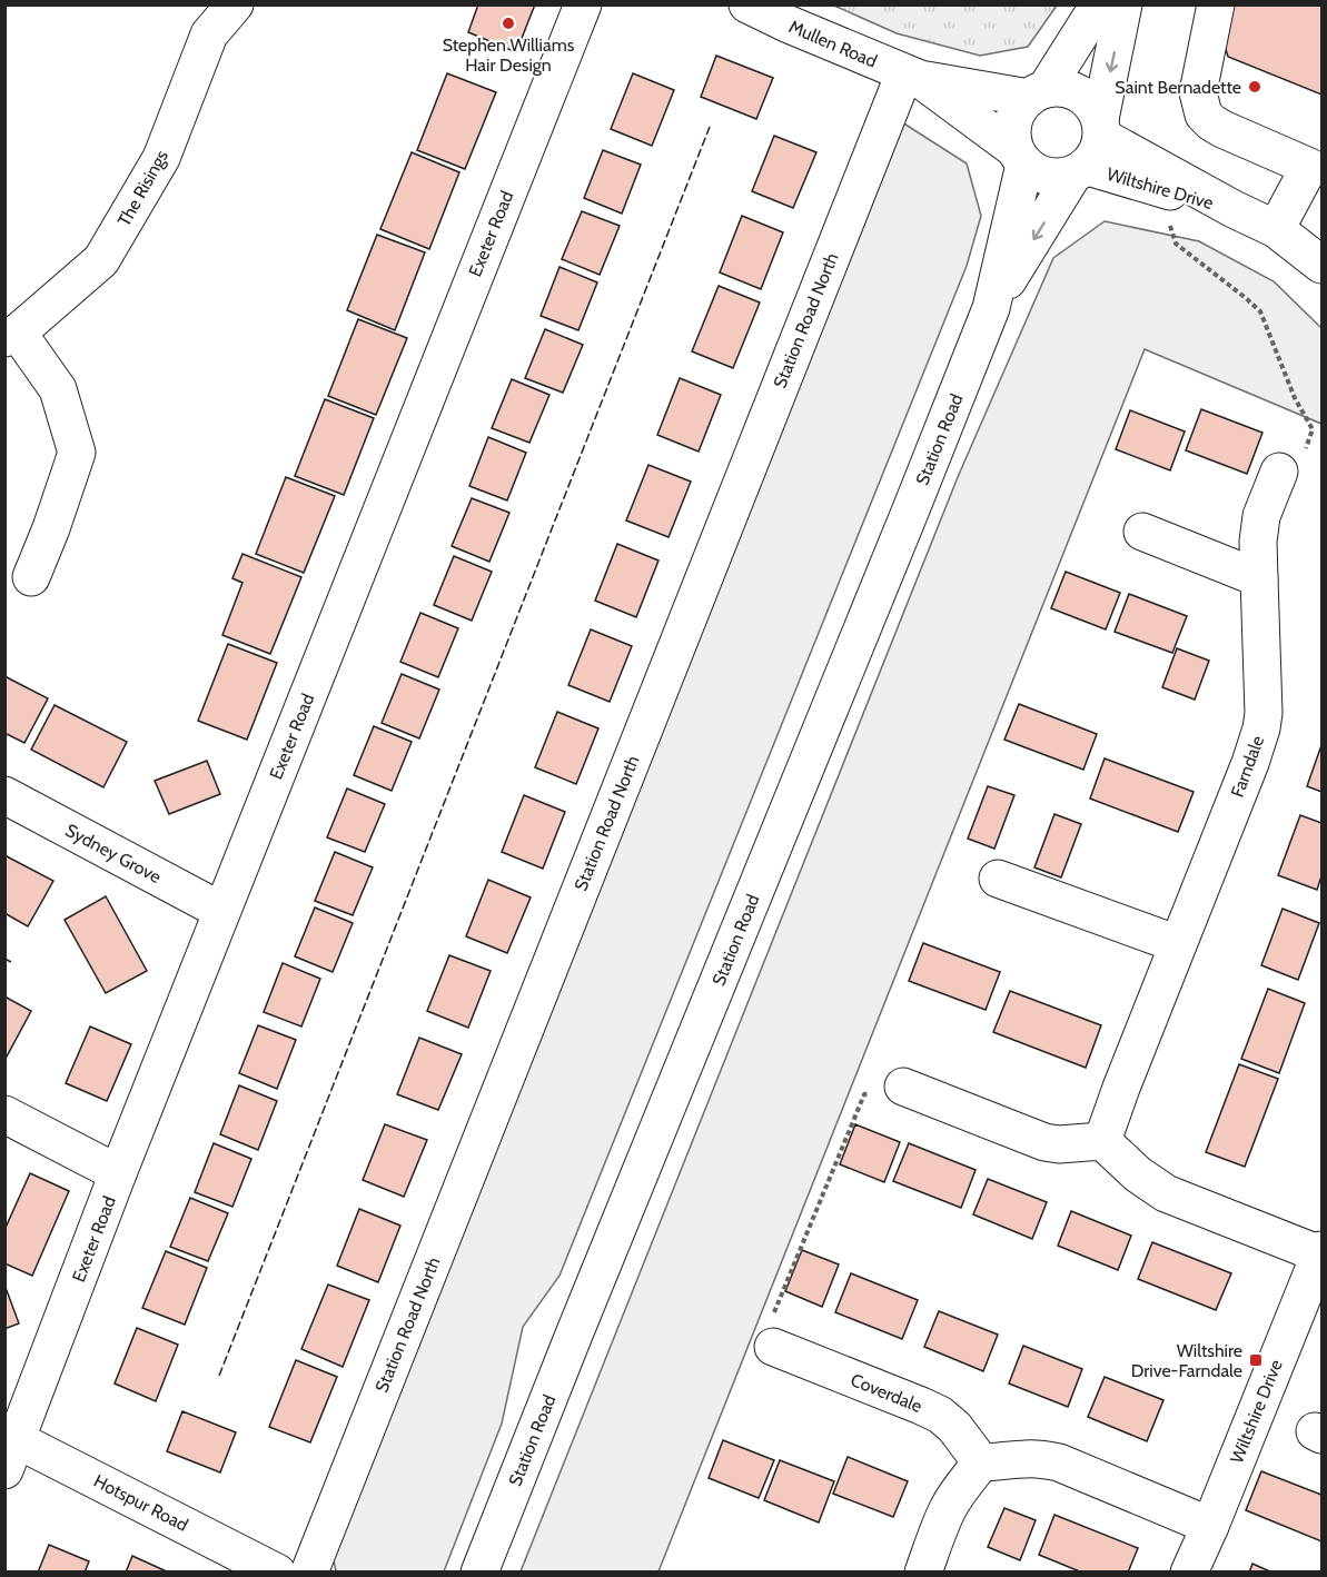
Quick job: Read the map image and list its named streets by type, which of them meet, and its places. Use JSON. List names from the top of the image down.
{
  "streets": {
    "street": [
      "Mullen Road",
      "The Risings",
      "Wiltshire Drive",
      "Exeter Road",
      "Station Road North",
      "Station Road",
      "Farndale",
      "Sydney Grove",
      "Coverdale",
      "Hotspur Road"
    ]
  },
  "crossings": [
    ["Mullen Road", "Wiltshire Drive"],
    ["Mullen Road", "Station Road North"],
    ["Mullen Road", "Station Road"],
    ["Wiltshire Drive", "Station Road"],
    ["Exeter Road", "Sydney Grove"],
    ["Exeter Road", "Hotspur Road"]
  ],
  "places": {
    "other": ["Stephen Williams Hair Design", "Saint Bernadette"],
    "transit": ["Wiltshire Drive-Farndale"]
  }
}
